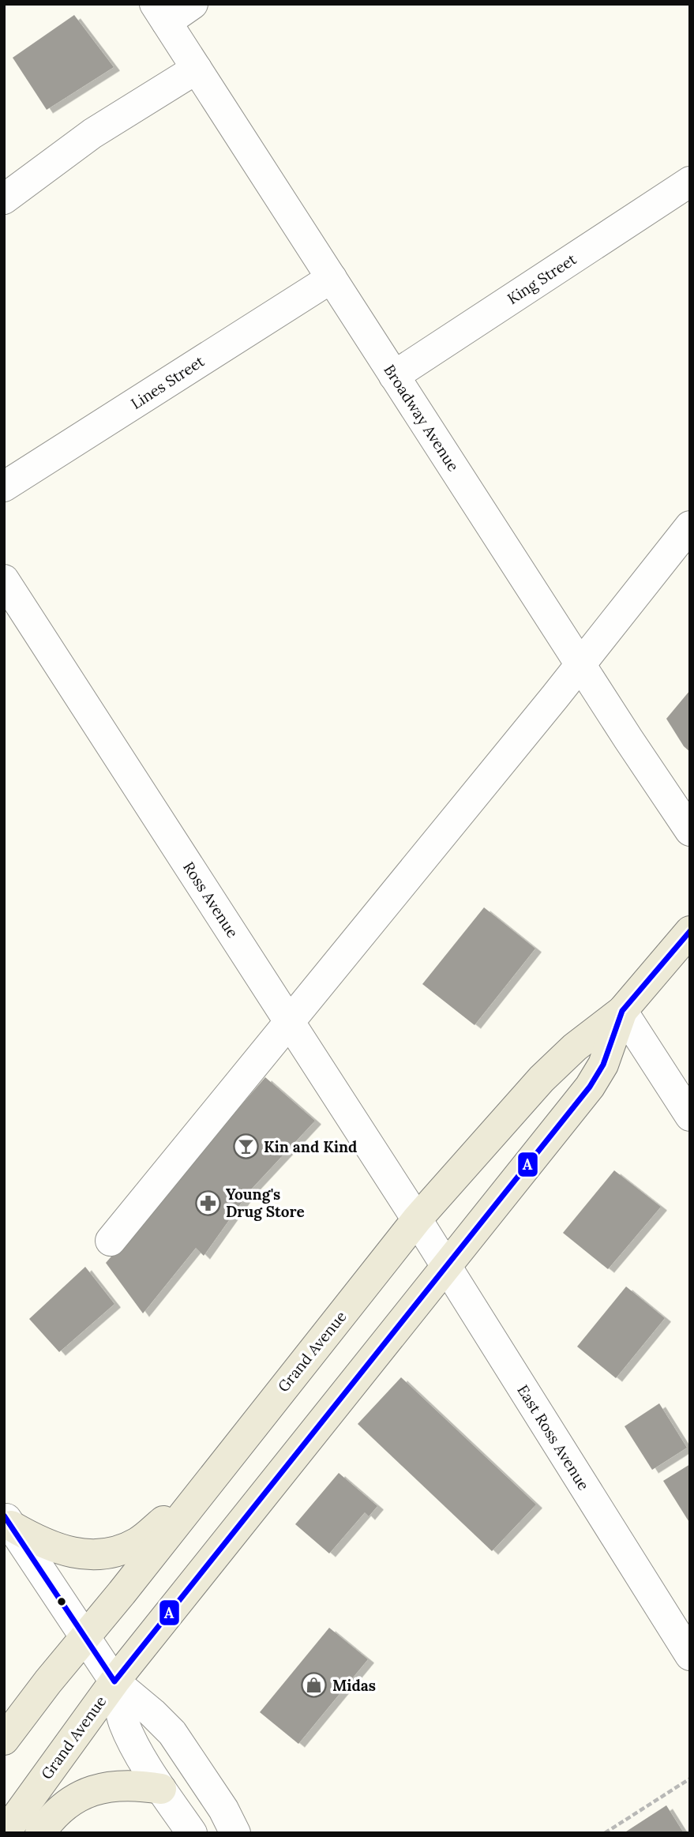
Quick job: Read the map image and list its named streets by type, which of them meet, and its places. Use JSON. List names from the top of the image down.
{
  "streets": {
    "main road": ["Grand Avenue"],
    "street": [
      "King Street",
      "Lines Street",
      "Broadway Avenue",
      "Ross Avenue",
      "East Ross Avenue"
    ]
  },
  "crossings": [
    ["King Street", "Broadway Avenue"],
    ["Lines Street", "Broadway Avenue"],
    ["Ross Avenue", "Grand Avenue"],
    ["Ross Avenue", "East Ross Avenue"],
    ["Grand Avenue", "East Ross Avenue"]
  ],
  "places": {
    "bar": ["Kin and Kind"],
    "pharmacy": ["Young's Drug Store"],
    "shop": ["Midas"]
  },
  "lines": ["transit line A"]
}
